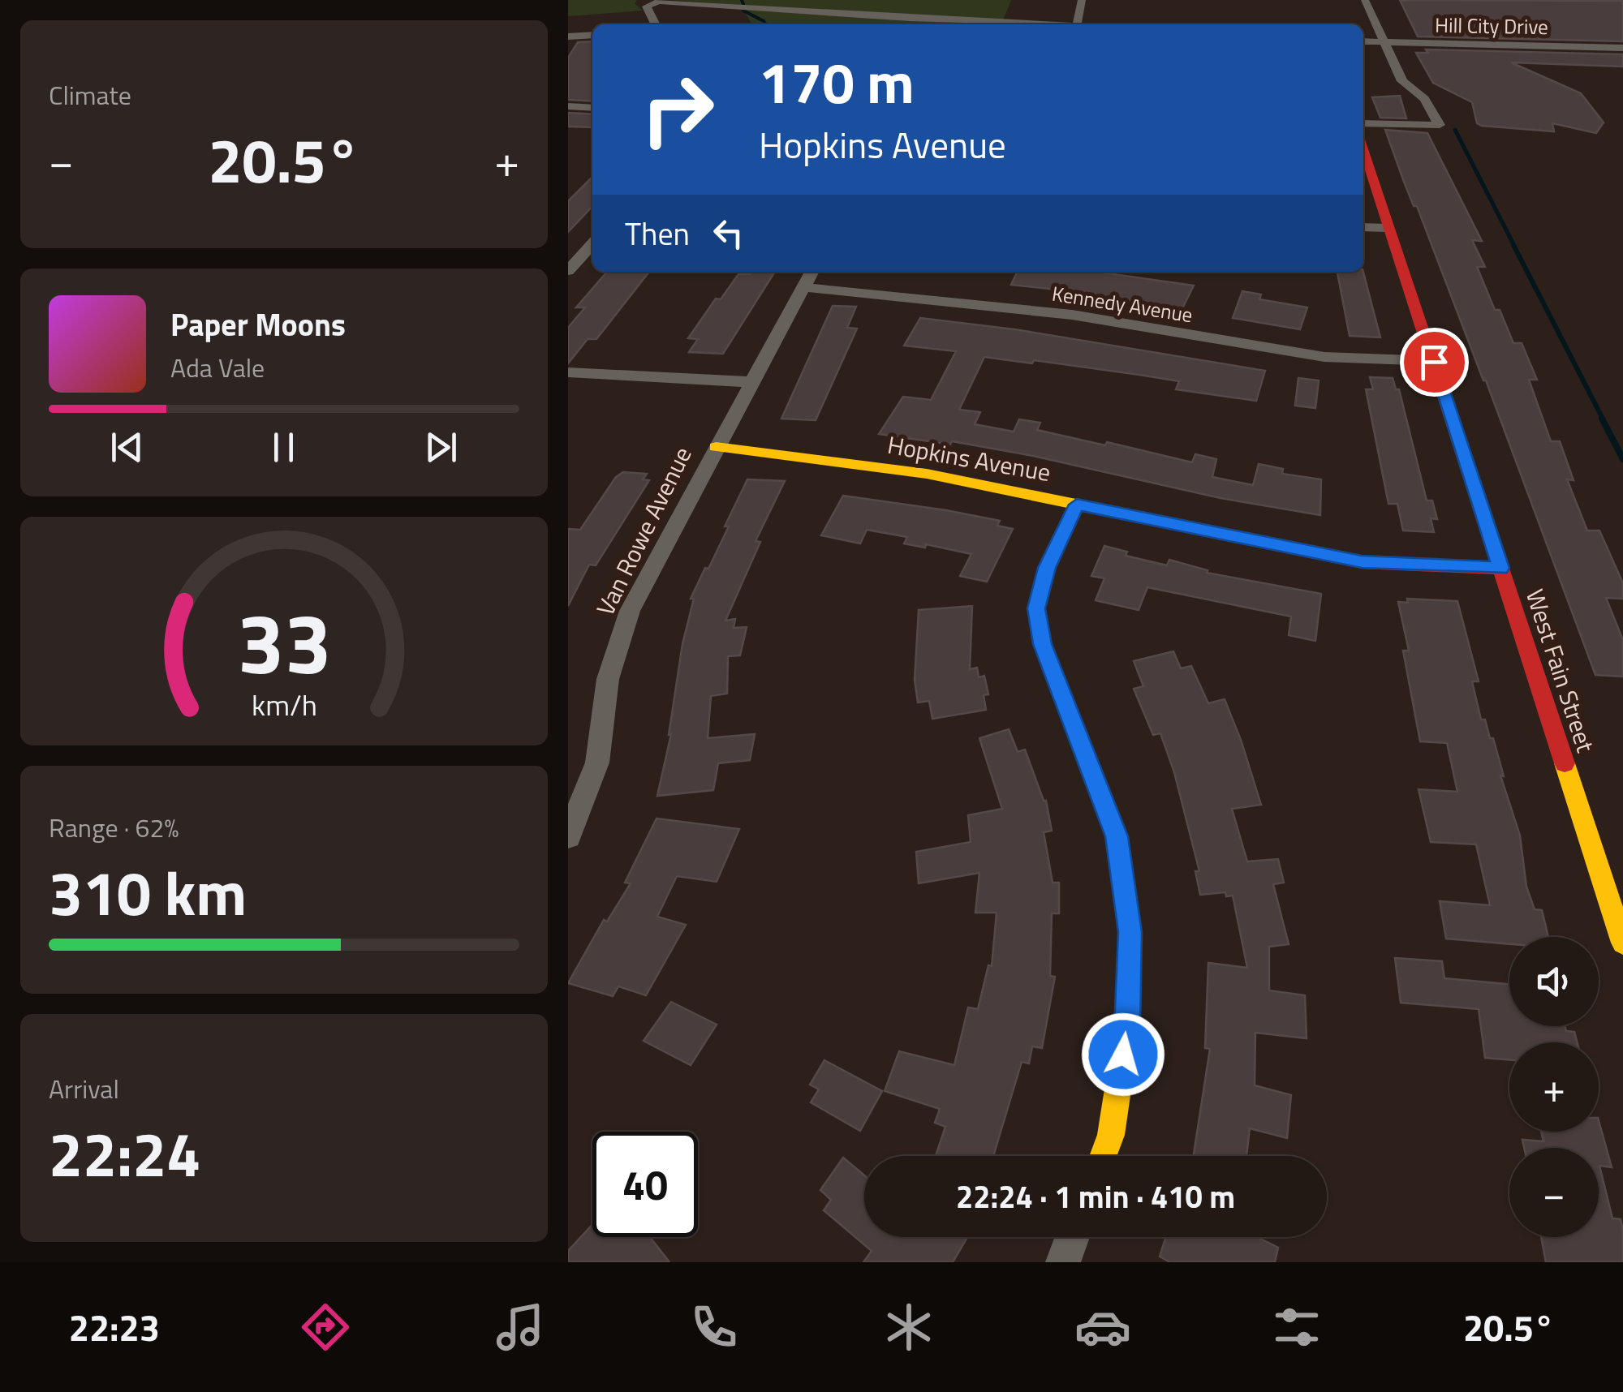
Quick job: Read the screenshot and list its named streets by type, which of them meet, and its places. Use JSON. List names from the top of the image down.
{
  "streets": {
    "street": [
      "Hill City Drive",
      "Kennedy Avenue",
      "Hopkins Avenue",
      "Van Rowe Avenue",
      "West Fain Street"
    ]
  },
  "crossings": [
    ["Kennedy Avenue", "Van Rowe Avenue"],
    ["Kennedy Avenue", "West Fain Street"],
    ["Hopkins Avenue", "Van Rowe Avenue"],
    ["Hopkins Avenue", "West Fain Street"]
  ],
  "page": {
    "tile": [
      "Climate",
      ["Range · 62%", "310 km"],
      ["Arrival", "22:24"]
    ],
    "turn": ["170 m", "Hopkins Avenue"],
    "heat": ["−", "20.5°", "+"],
    "then": "Then",
    "song": ["Paper Moons", "Ada Vale"],
    "map_buttons": ["+", "−"],
    "limit": "40",
    "trip": "22:24 · 1 min · 410 m",
    "tabs": ["22:23", "20.5°"],
    "gauge": ["33", "km/h"]
  }
}
